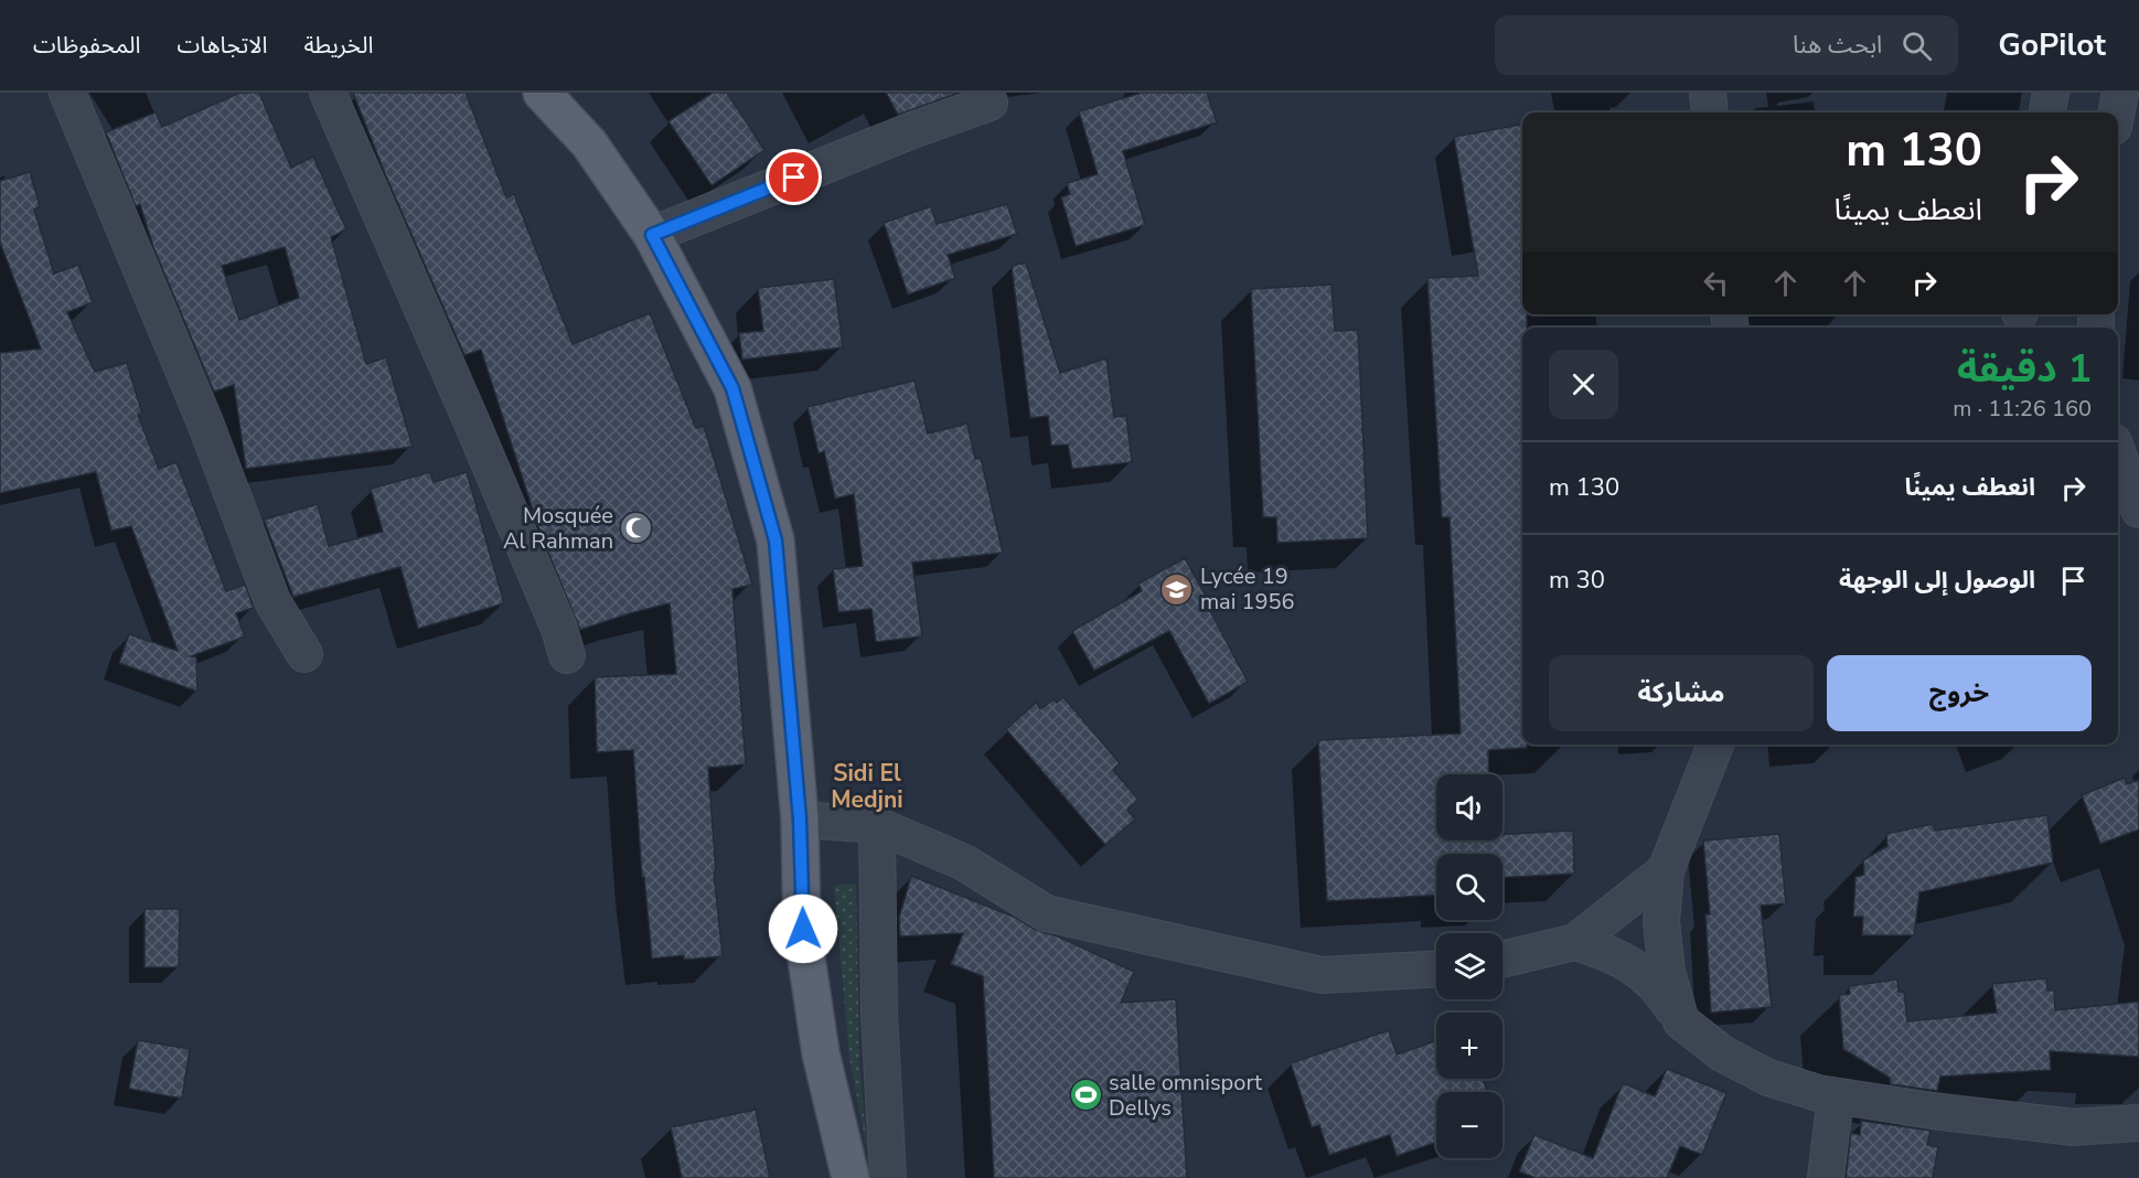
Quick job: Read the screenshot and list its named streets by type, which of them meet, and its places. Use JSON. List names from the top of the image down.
{
  "districts": ["Sidi El Medjni"],
  "places": {
    "mosque": ["Mosquée Al Rahman"],
    "school or university": ["Lycée 19 mai 1956"],
    "sports": ["salle omnisport Dellys"]
  },
  "page": {
    "header": "GoPilot",
    "search": "ابحث هنا",
    "nav": ["الخريطة", "الاتجاهات", "المحفوظات"],
    "turn": ["130 m", "انعطف يمينًا"],
    "heading": ["1 دقيقة", "160 m · 11:26"],
    "list": [
      {
        "name": "انعطف يمينًا",
        "value": "130 m"
      },
      {
        "name": "الوصول إلى الوجهة",
        "value": "30 m"
      }
    ],
    "buttons": ["خروج", "مشاركة"],
    "map_buttons": ["+", "−"]
  }
}
